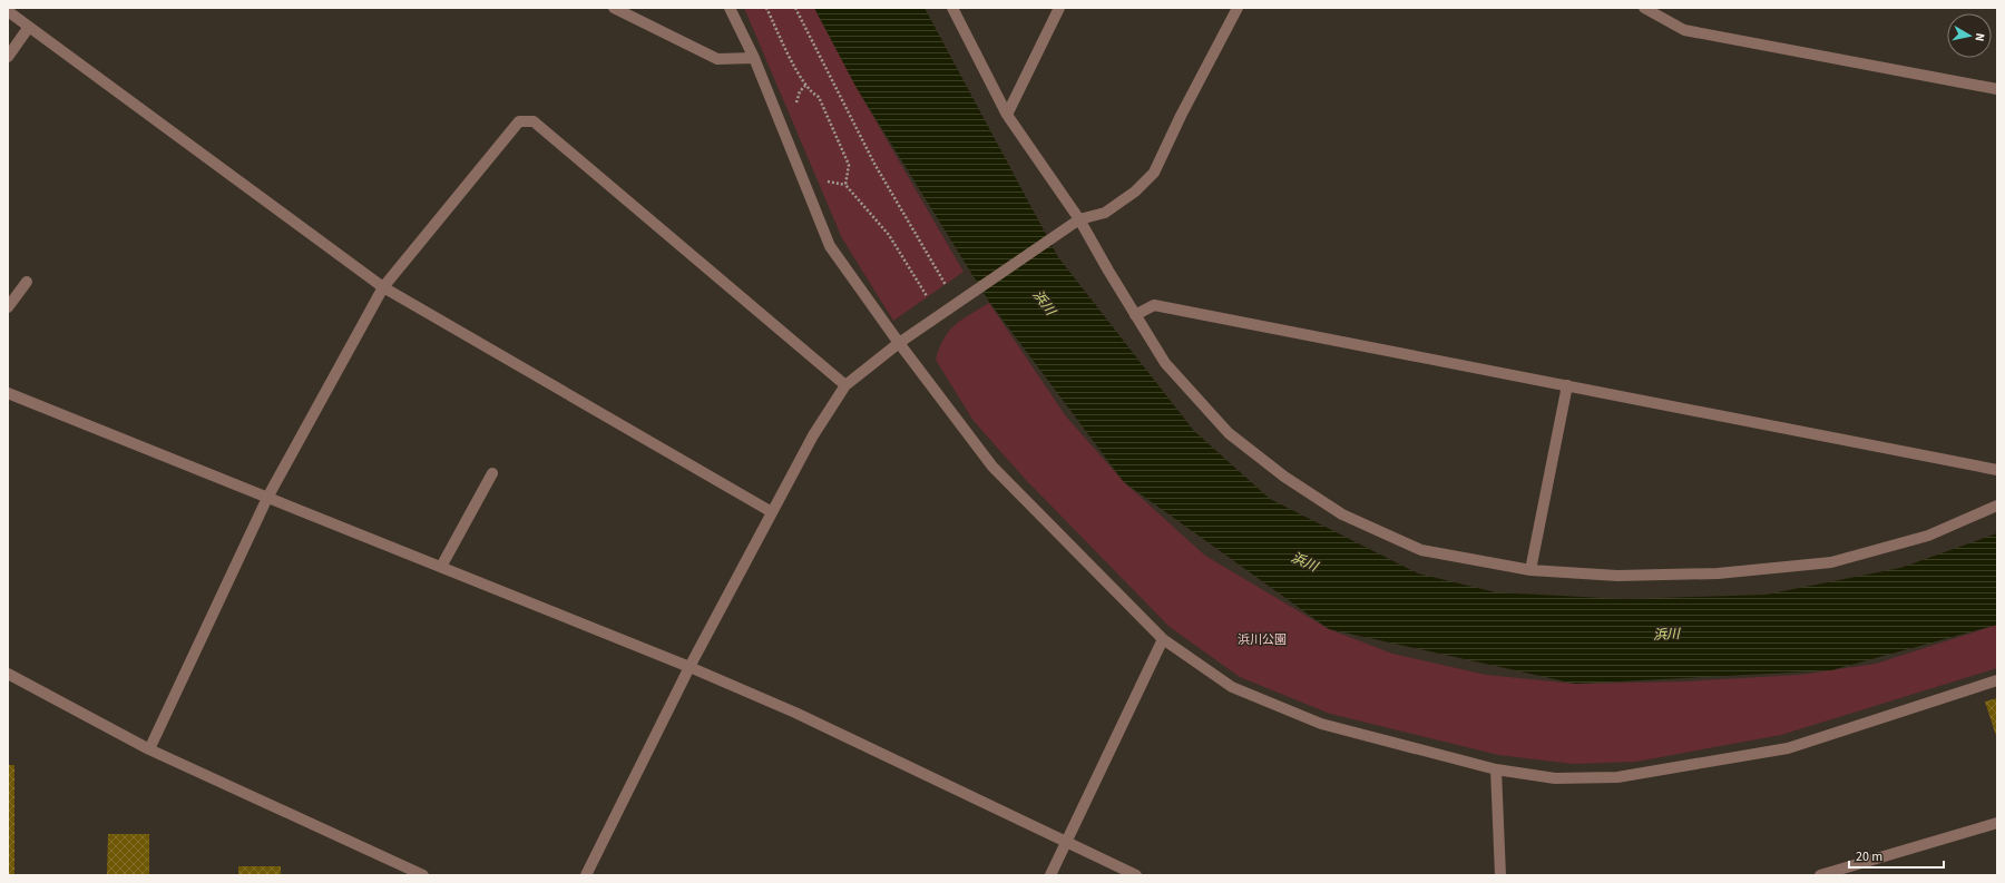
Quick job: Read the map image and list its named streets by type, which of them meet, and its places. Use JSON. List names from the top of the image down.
{
  "water": ["浜川"],
  "parks": ["浜川公園"],
  "scale_bar": "20 m",
  "north": "right"
}
